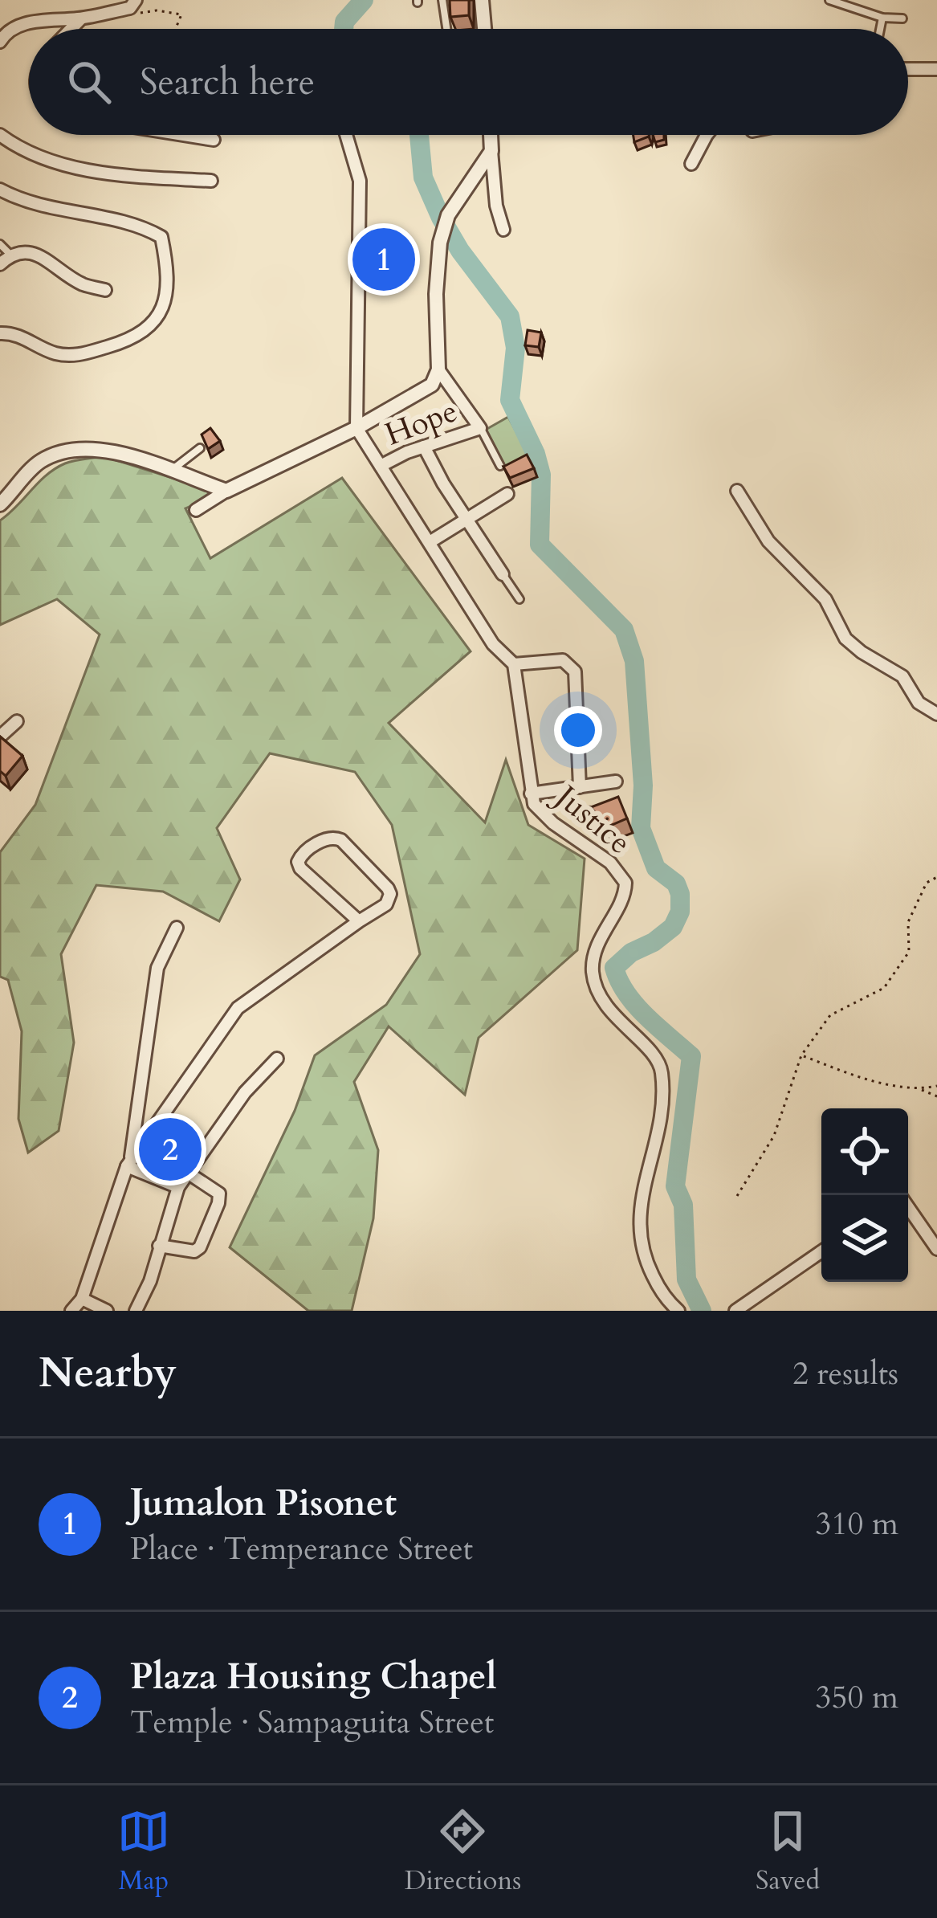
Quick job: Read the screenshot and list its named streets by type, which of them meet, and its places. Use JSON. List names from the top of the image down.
{
  "streets": {
    "street": ["Hope", "Justice"]
  },
  "page": {
    "search": "Search here",
    "pins": ["1", "2"],
    "heading": ["Nearby", "2 results"],
    "list": [
      {
        "mark": "1",
        "name": "Jumalon Pisonet",
        "note": "Place · Temperance Street",
        "value": "310 m"
      },
      {
        "mark": "2",
        "name": "Plaza Housing Chapel",
        "note": "Temple · Sampaguita Street",
        "value": "350 m"
      }
    ],
    "nav": ["Map", "Directions", "Saved"]
  }
}
